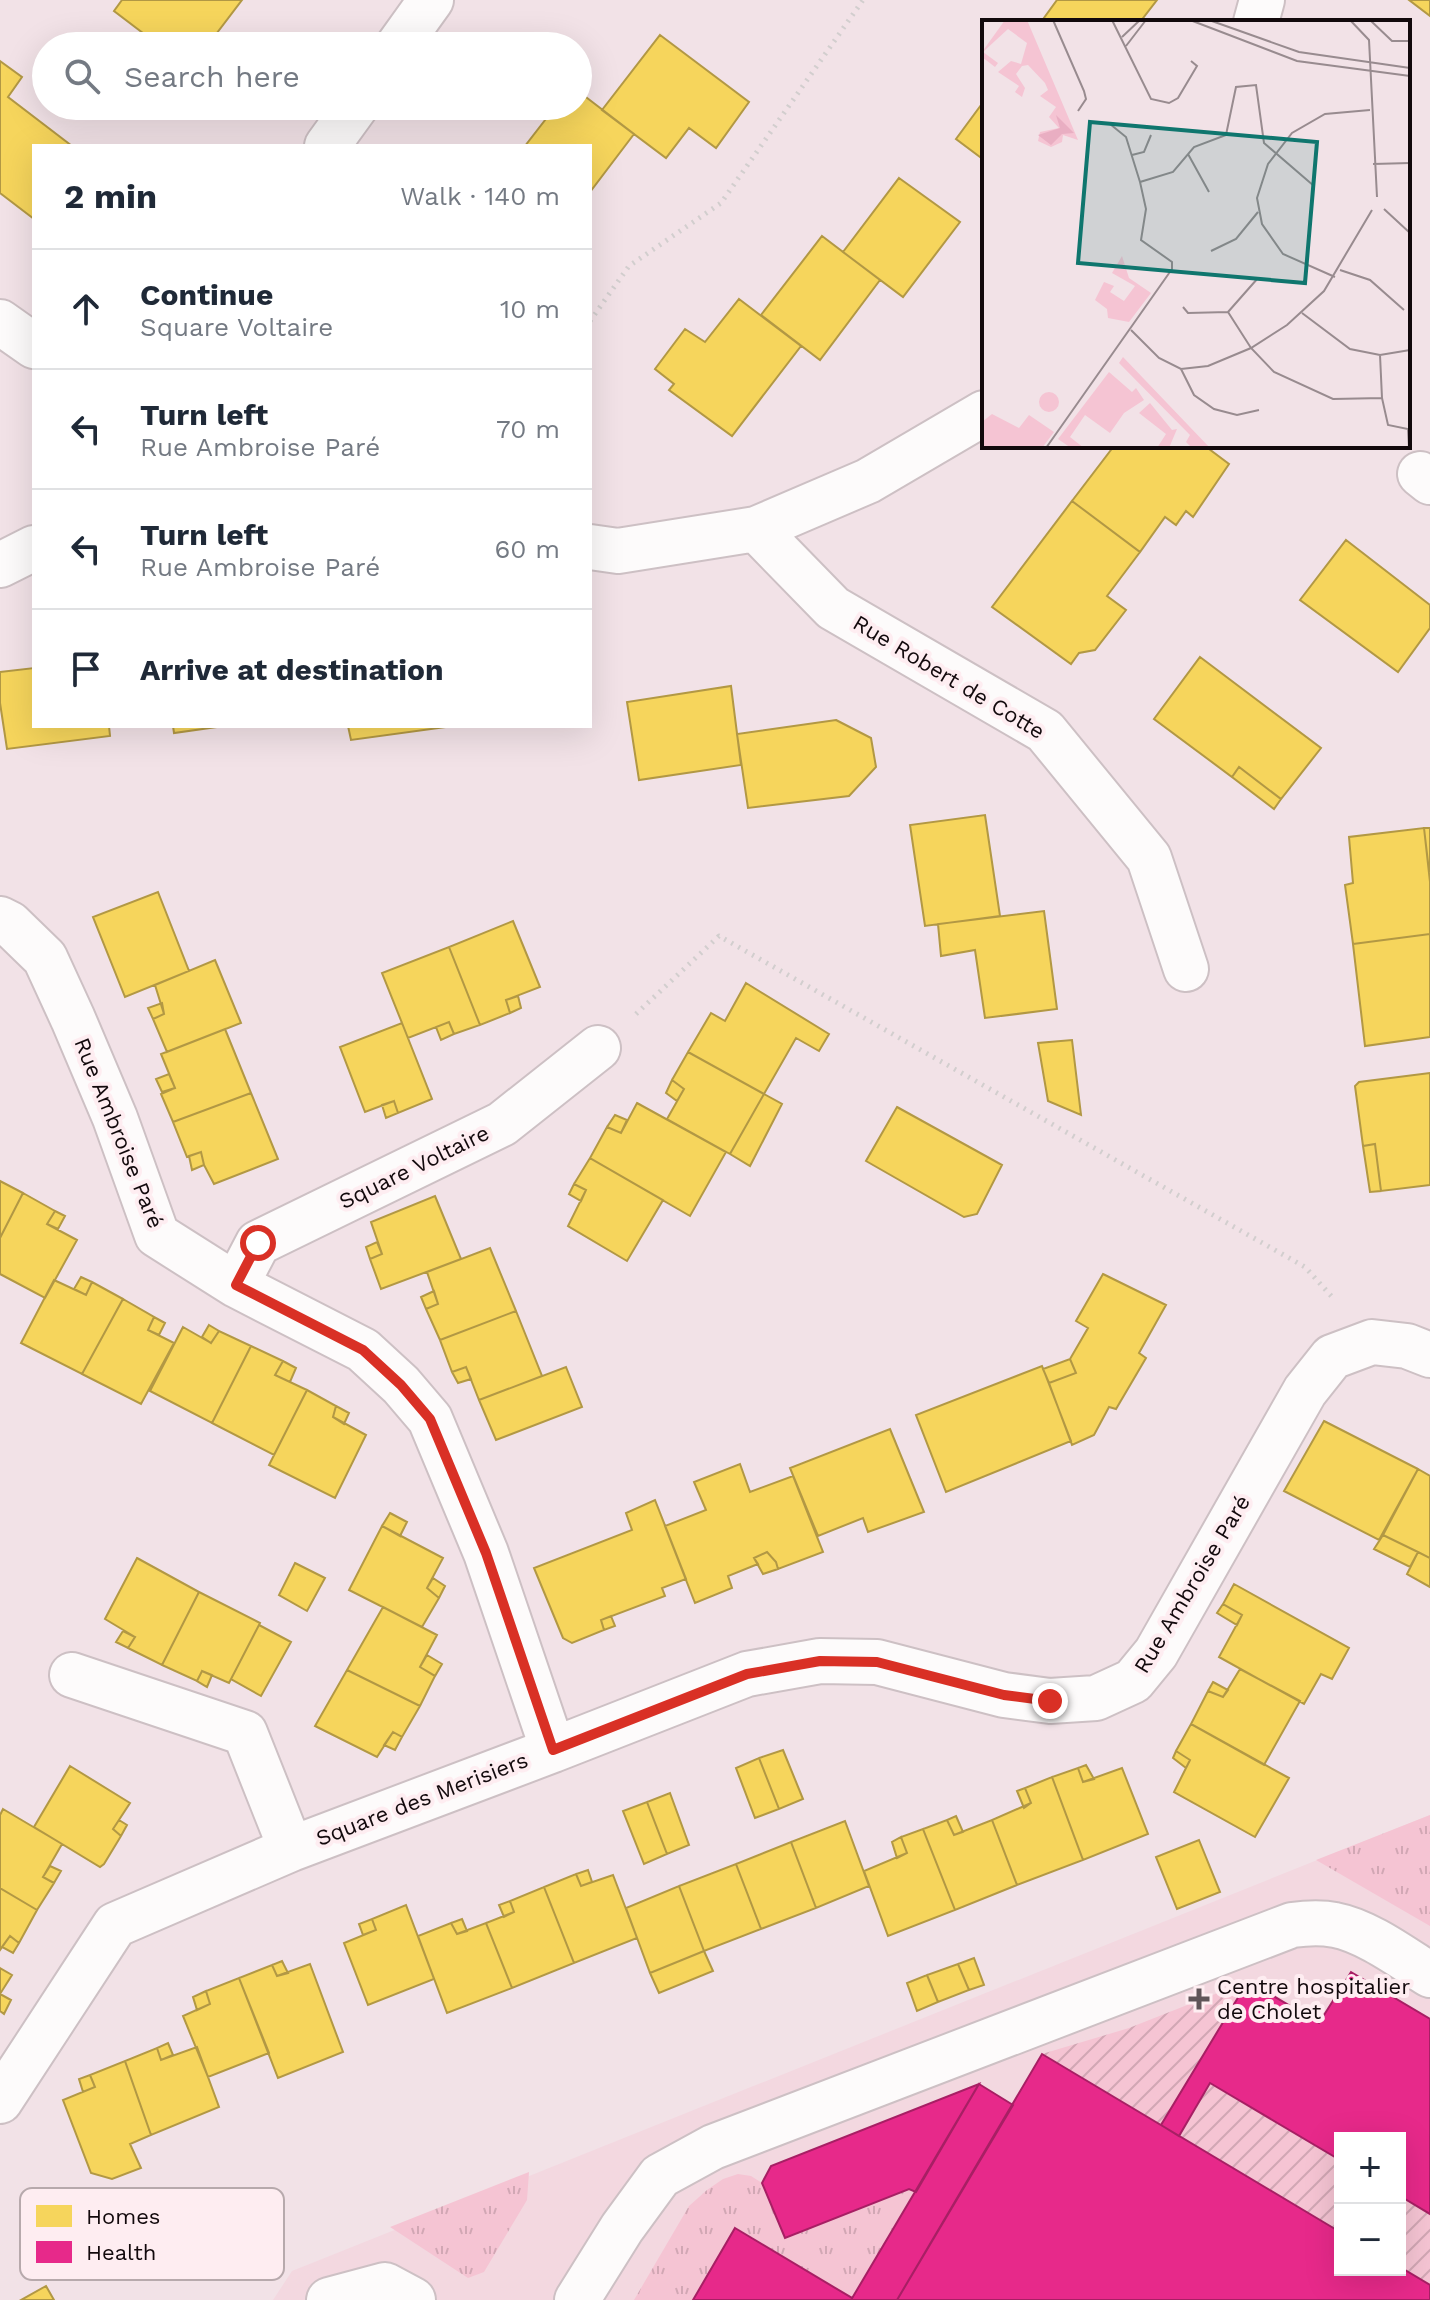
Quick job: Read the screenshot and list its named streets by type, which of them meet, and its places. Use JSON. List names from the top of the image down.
{
  "streets": {
    "street": [
      "Rue Robert de Cotte",
      "Rue Ambroise Paré",
      "Square Voltaire",
      "Square des Merisiers"
    ]
  },
  "crossings": [
    ["Rue Ambroise Paré", "Square Voltaire"],
    ["Rue Ambroise Paré", "Square des Merisiers"]
  ],
  "places": {
    "health": ["Centre hospitalier de Cholet"]
  },
  "legend": ["Homes", "Health"],
  "page": {
    "search": "Search here",
    "heading": ["2 min", "Walk · 140 m"],
    "list": [
      ["Continue", "Square Voltaire", "10 m"],
      ["Turn left", "Rue Ambroise Paré", "70 m"],
      ["Turn left", "Rue Ambroise Paré", "60 m"],
      "Arrive at destination"
    ],
    "map_buttons": ["+", "−"]
  }
}
